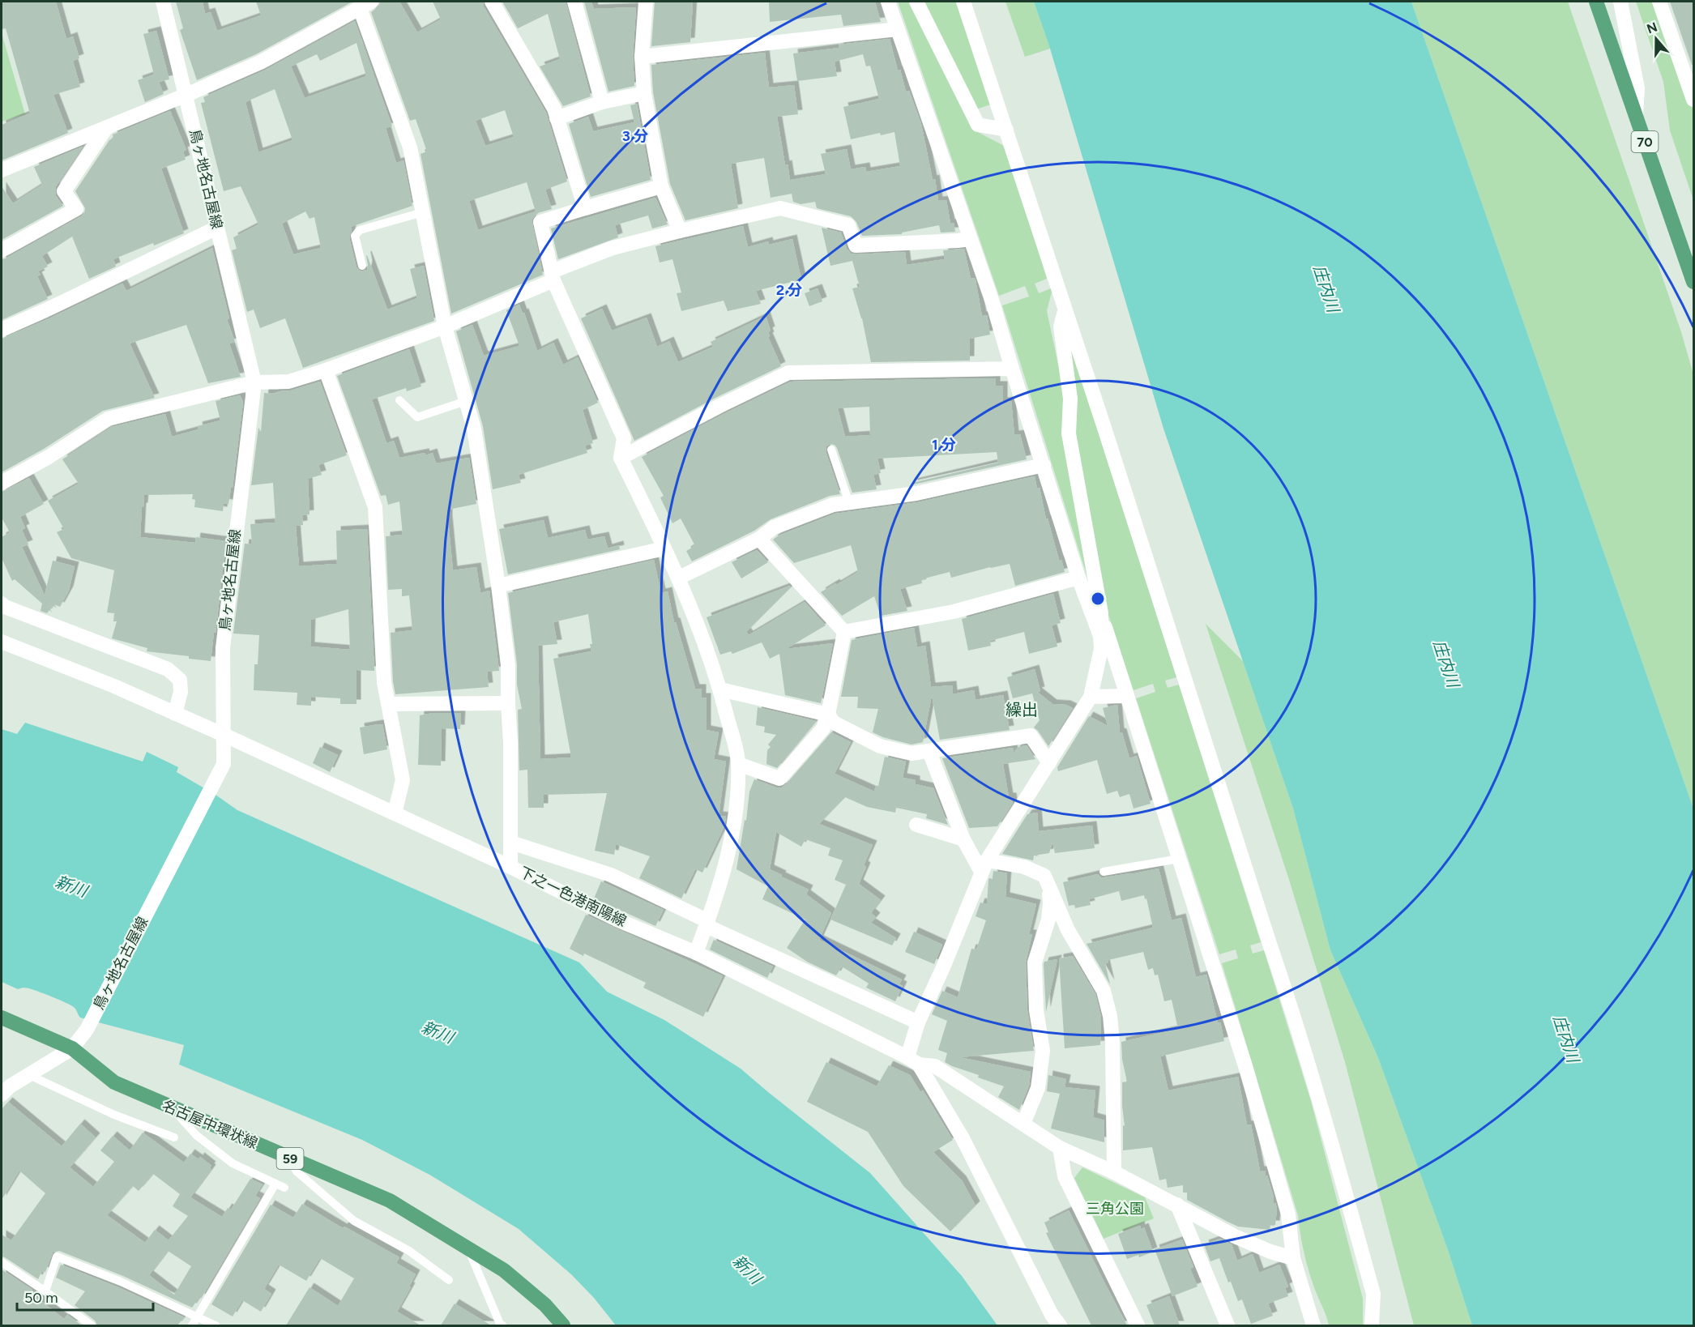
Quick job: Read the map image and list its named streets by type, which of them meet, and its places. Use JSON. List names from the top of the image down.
{
  "streets": {
    "main road": ["70", "名古屋中環状線", "59"],
    "street": ["鳥ヶ地名古屋線", "下之一色港南陽線"]
  },
  "crossings": [
    ["鳥ヶ地名古屋線", "下之一色港南陽線"],
    ["鳥ヶ地名古屋線", "名古屋中環状線"]
  ],
  "districts": ["繰出"],
  "water": ["庄内川", "新川"],
  "parks": ["三角公園"],
  "scale_bar": "50 m",
  "north": "top",
  "rings": ["3 分", "2 分", "1 分"]
}
